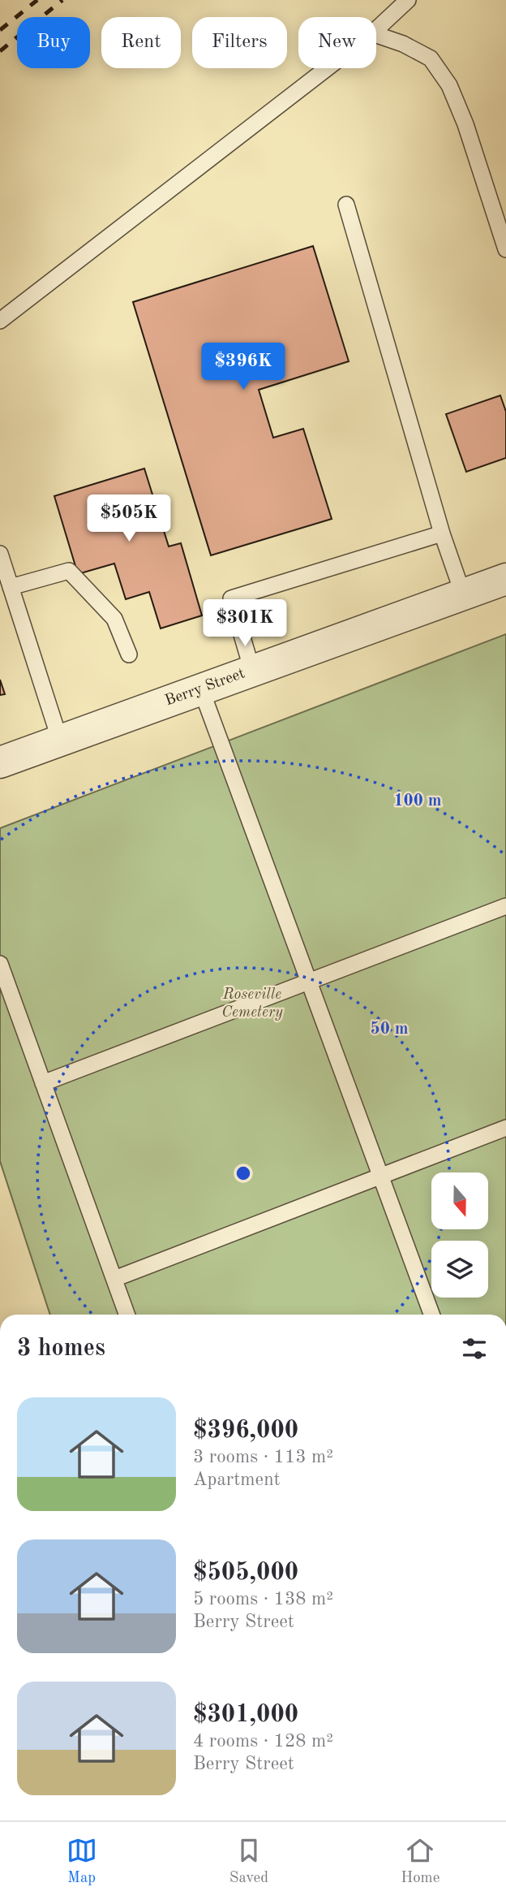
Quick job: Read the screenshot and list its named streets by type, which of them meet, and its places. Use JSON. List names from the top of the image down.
{
  "streets": {
    "street": ["Berry Street"]
  },
  "parks": ["Roseville Cemetery"],
  "north": "bottom",
  "page": {
    "chip": [
      "Buy",
      "Rent",
      "Filters",
      "New"
    ],
    "price": ["$396K", "$505K", "$301K"],
    "heading": "3 homes",
    "list": [
      {
        "name": "$396,000",
        "note": "3 rooms · 113 m² · Apartment"
      },
      {
        "name": "$505,000",
        "note": "5 rooms · 138 m² · Berry Street"
      },
      {
        "name": "$301,000",
        "note": "4 rooms · 128 m² · Berry Street"
      }
    ],
    "tabs": ["Map", "Saved", "Home"]
  },
  "rings": ["100 m", "50 m"]
}
